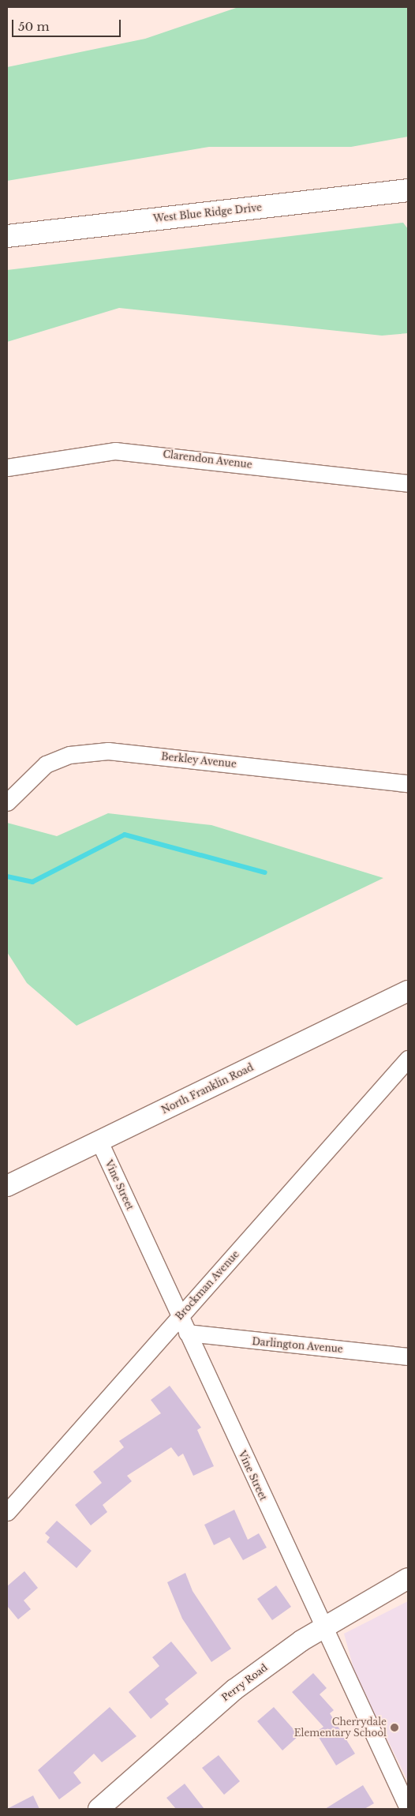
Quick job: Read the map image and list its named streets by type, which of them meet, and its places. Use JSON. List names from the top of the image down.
{
  "streets": {
    "main road": ["West Blue Ridge Drive"],
    "street": [
      "Clarendon Avenue",
      "Berkley Avenue",
      "North Franklin Road",
      "Vine Street",
      "Brockman Avenue",
      "Darlington Avenue",
      "Perry Road"
    ]
  },
  "crossings": [
    ["North Franklin Road", "Vine Street"],
    ["Vine Street", "Brockman Avenue"],
    ["Vine Street", "Darlington Avenue"],
    ["Vine Street", "Perry Road"]
  ],
  "places": ["Cherrydale Elementary School"],
  "scale_bar": "50 m"
}
